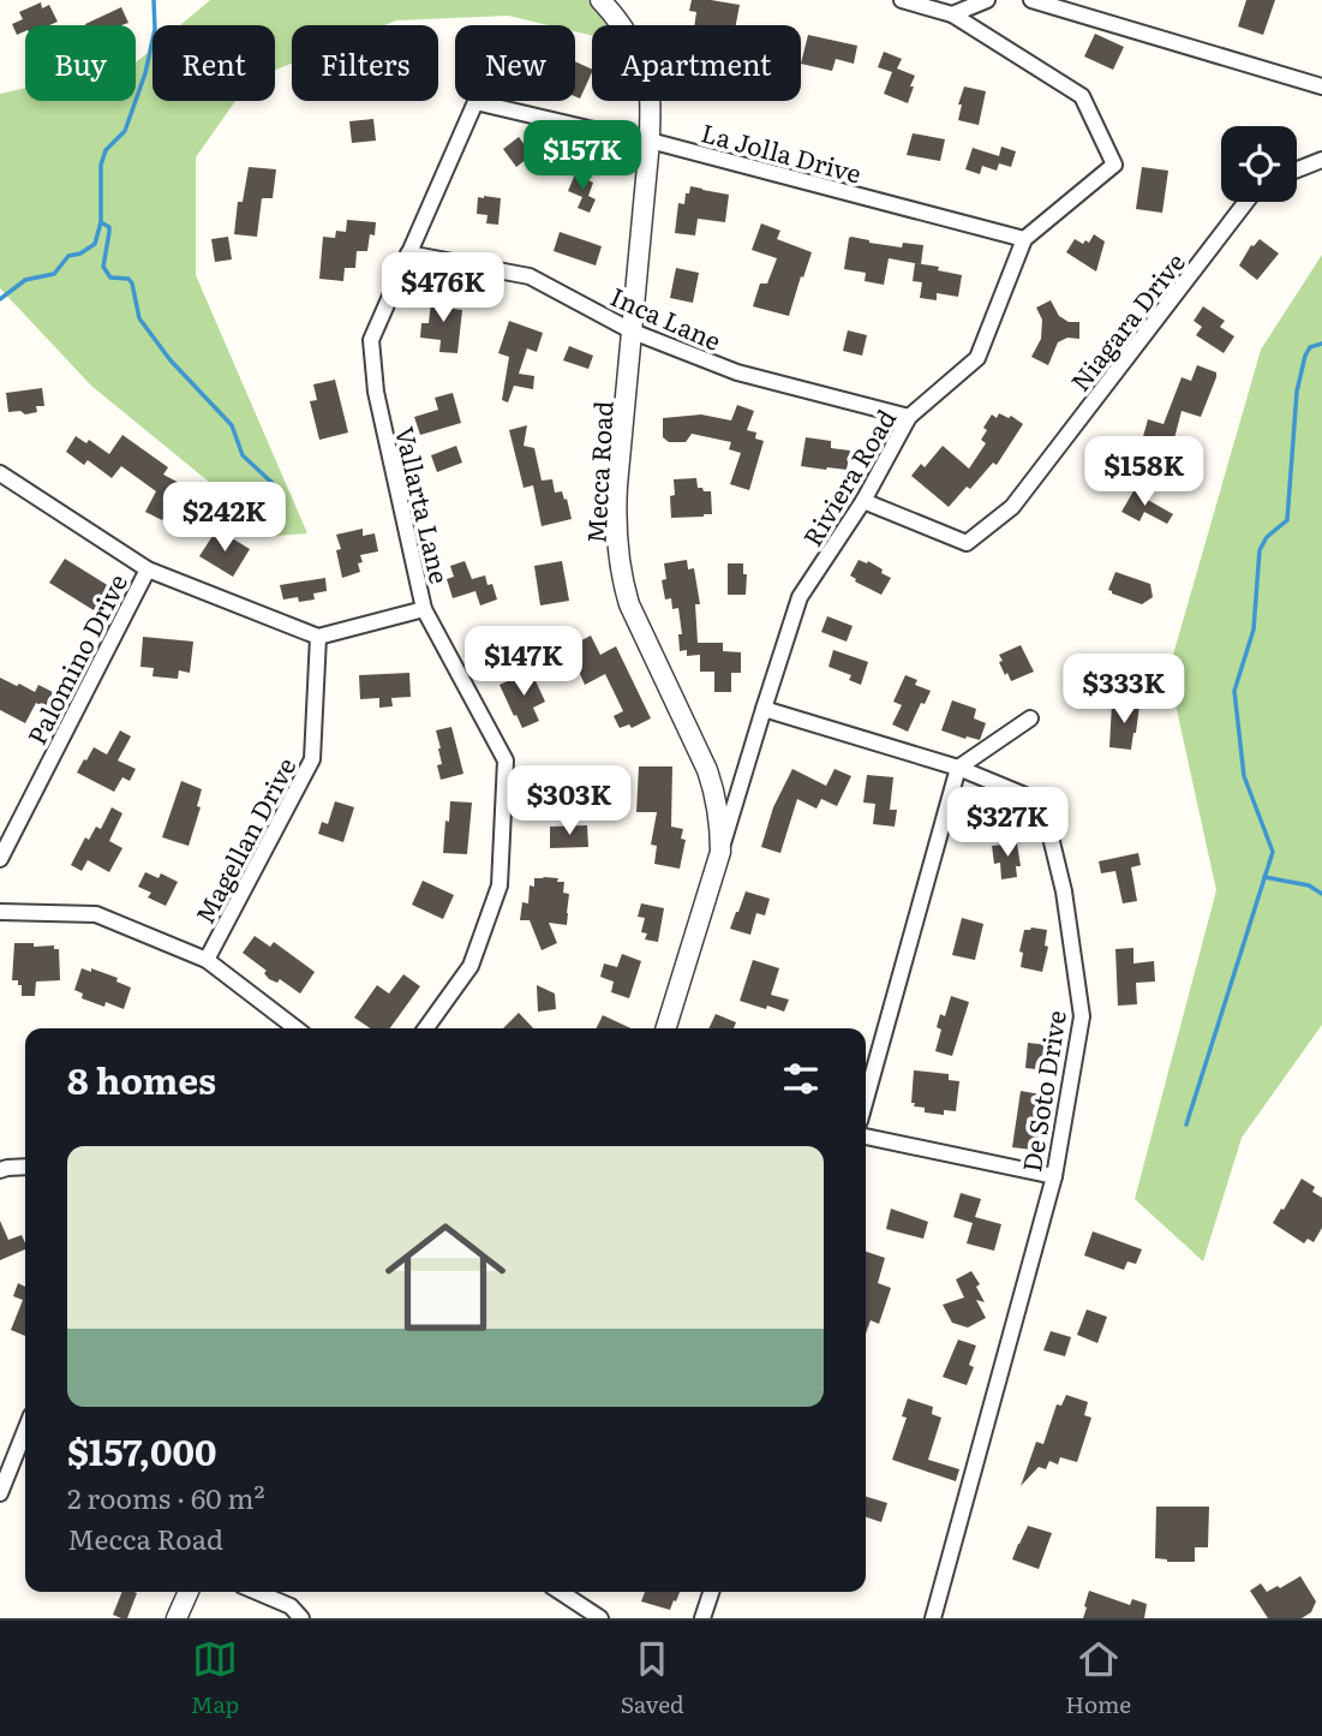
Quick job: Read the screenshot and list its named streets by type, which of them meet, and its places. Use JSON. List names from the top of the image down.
{
  "streets": {
    "street": [
      "La Jolla Drive",
      "Inca Lane",
      "Niagara Drive",
      "Mecca Road",
      "Riviera Road",
      "Vallarta Lane",
      "Palomino Drive",
      "Magellan Drive",
      "De Soto Drive"
    ]
  },
  "crossings": [
    ["La Jolla Drive", "Mecca Road"],
    ["La Jolla Drive", "Riviera Road"],
    ["La Jolla Drive", "Vallarta Lane"],
    ["Inca Lane", "Mecca Road"],
    ["Inca Lane", "Riviera Road"],
    ["Inca Lane", "Vallarta Lane"],
    ["Niagara Drive", "Riviera Road"],
    ["Mecca Road", "Riviera Road"],
    ["Riviera Road", "De Soto Drive"]
  ],
  "page": {
    "chip": [
      "Buy",
      "Rent",
      "Filters",
      "New",
      "Apartment"
    ],
    "price": [
      "$157K",
      "$476K",
      "$158K",
      "$242K",
      "$147K",
      "$333K",
      "$303K",
      "$327K"
    ],
    "heading": "8 homes",
    "list": [
      {
        "name": "$157,000",
        "note": "2 rooms · 60 m² · Mecca Road"
      }
    ],
    "tabs": ["Map", "Saved", "Home"]
  }
}
